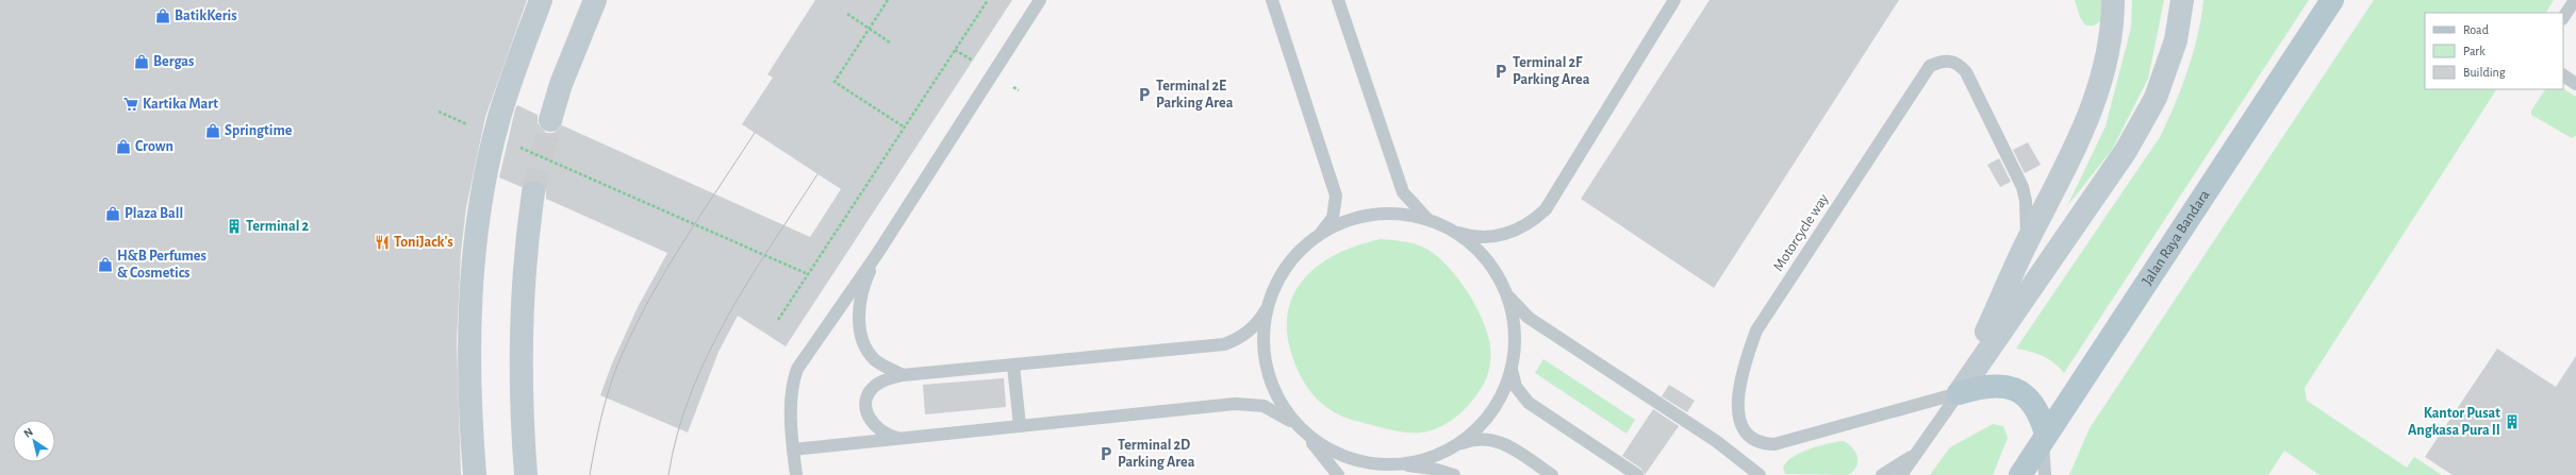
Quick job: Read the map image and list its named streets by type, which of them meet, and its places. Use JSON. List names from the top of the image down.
{
  "streets": {
    "main road": ["Jalan Raya Bandara"],
    "lane": ["Motorcycle way"]
  },
  "places": {
    "shop": [
      "BatikKeris",
      "Bergas",
      "Springtime",
      "Crown",
      "Plaza Ball",
      "H&B Perfumes & Cosmetics"
    ],
    "parking": ["Terminal 2F Parking Area", "Terminal 2E Parking Area", "Terminal 2D Parking Area"],
    "supermarket": ["Kartika Mart"],
    "building": ["Terminal 2", "Kantor Pusat Angkasa Pura II"],
    "restaurant": ["ToniJack's"]
  },
  "legend": ["Road", "Park", "Building"],
  "north": "top left"
}
